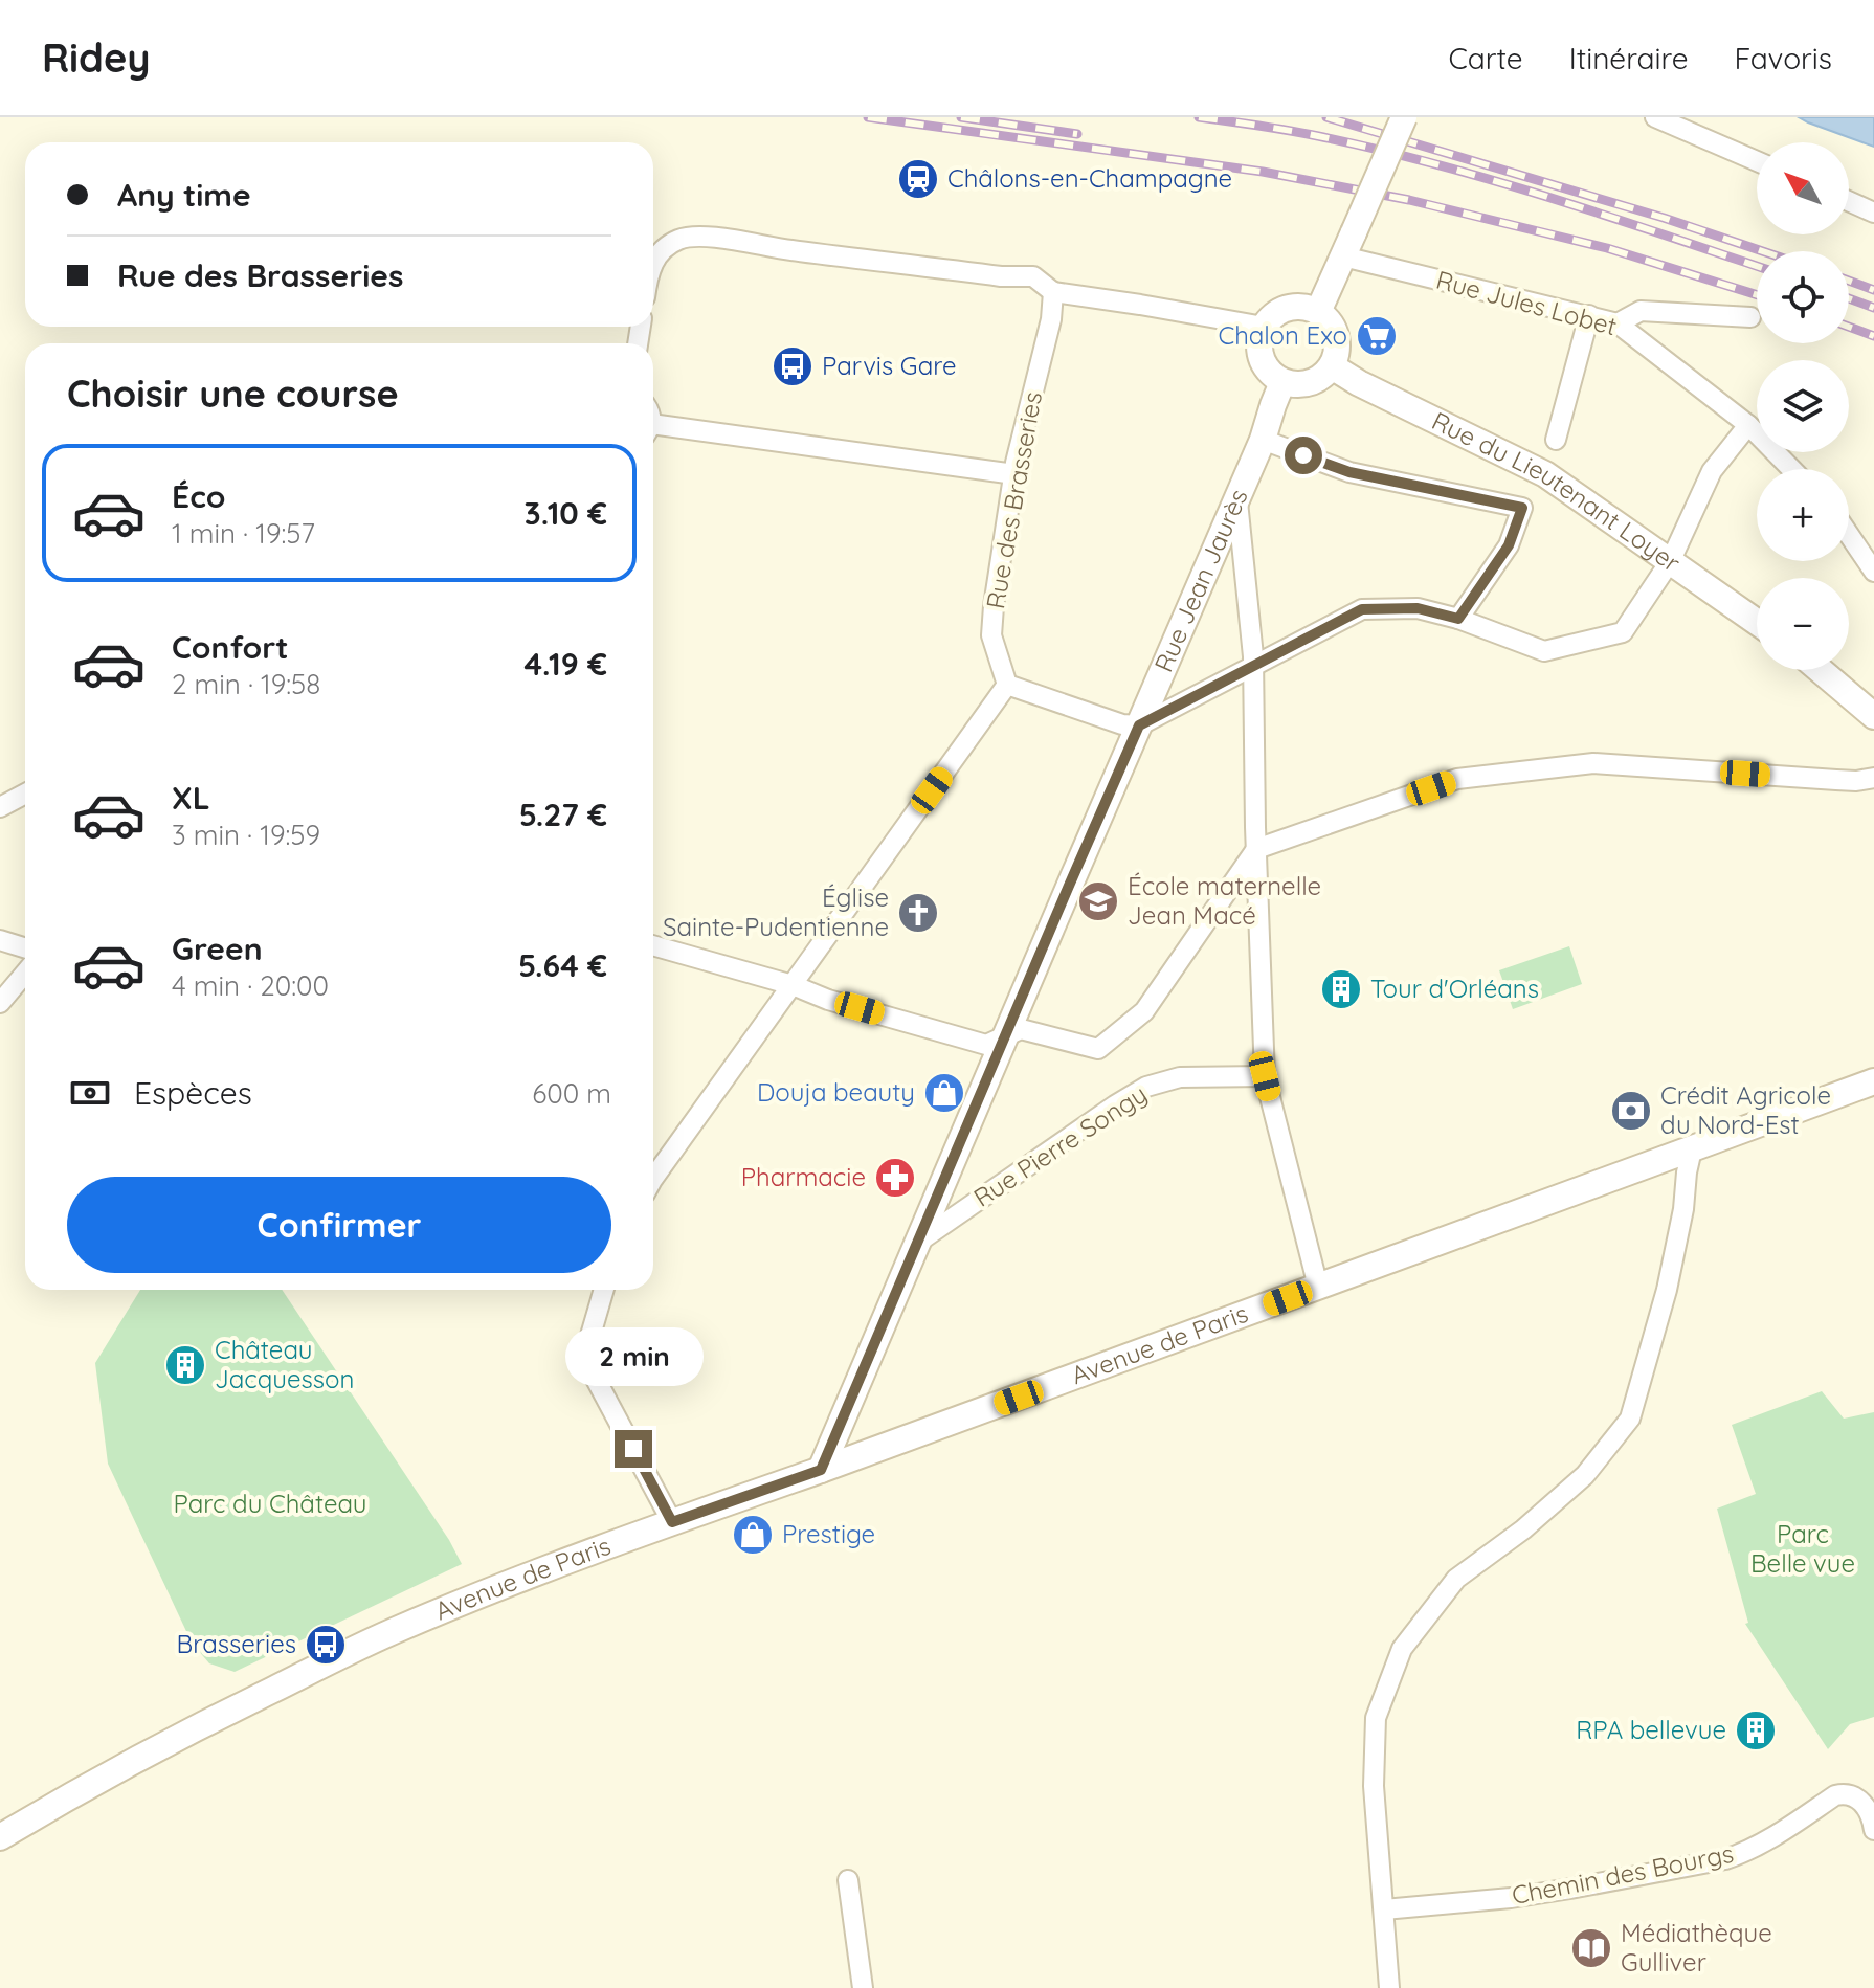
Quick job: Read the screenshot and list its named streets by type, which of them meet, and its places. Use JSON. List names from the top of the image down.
{
  "streets": {
    "main road": ["Rue du Lieutenant Loyer", "Rue Jean Jaurès", "Avenue de Paris"],
    "street": [
      "Rue Jules Lobet",
      "Rue des Brasseries",
      "Rue Pierre Songy",
      "Chemin des Bourgs"
    ]
  },
  "crossings": [
    ["Rue du Lieutenant Loyer", "Rue Jean Jaurès"],
    ["Rue Jean Jaurès", "Rue Pierre Songy"],
    ["Rue Jean Jaurès", "Avenue de Paris"]
  ],
  "parks": ["Parc du Château", "Parc Belle vue"],
  "places": {
    "station": ["Châlons-en-Champagne"],
    "supermarket": ["Chalon Exo"],
    "bus stop": ["Parvis Gare", "Brasseries"],
    "school or university": ["École maternelle Jean Macé"],
    "church": ["Église Sainte-Pudentienne"],
    "building": ["Tour d'Orléans", "Château Jacquesson", "RPA bellevue"],
    "shop": ["Douja beauty", "Prestige"],
    "bank": ["Crédit Agricole du Nord-Est"],
    "pharmacy": ["Pharmacie"],
    "library": ["Médiathèque Gulliver"]
  },
  "north": "top left",
  "page": {
    "header": "Ridey",
    "nav": ["Carte", "Itinéraire", "Favoris"],
    "map_buttons": ["+", "−"],
    "banner": ["Any time", "Rue des Brasseries"],
    "heading": "Choisir une course",
    "list": [
      {
        "name": "Éco",
        "note": "1 min · 19:57",
        "value": "3.10 €"
      },
      {
        "name": "Confort",
        "note": "2 min · 19:58",
        "value": "4.19 €"
      },
      {
        "name": "XL",
        "note": "3 min · 19:59",
        "value": "5.27 €"
      },
      {
        "name": "Green",
        "note": "4 min · 20:00",
        "value": "5.64 €"
      }
    ],
    "pay": ["Espèces", "600 m"],
    "buttons": "Confirmer",
    "bubble": "2 min"
  }
}
